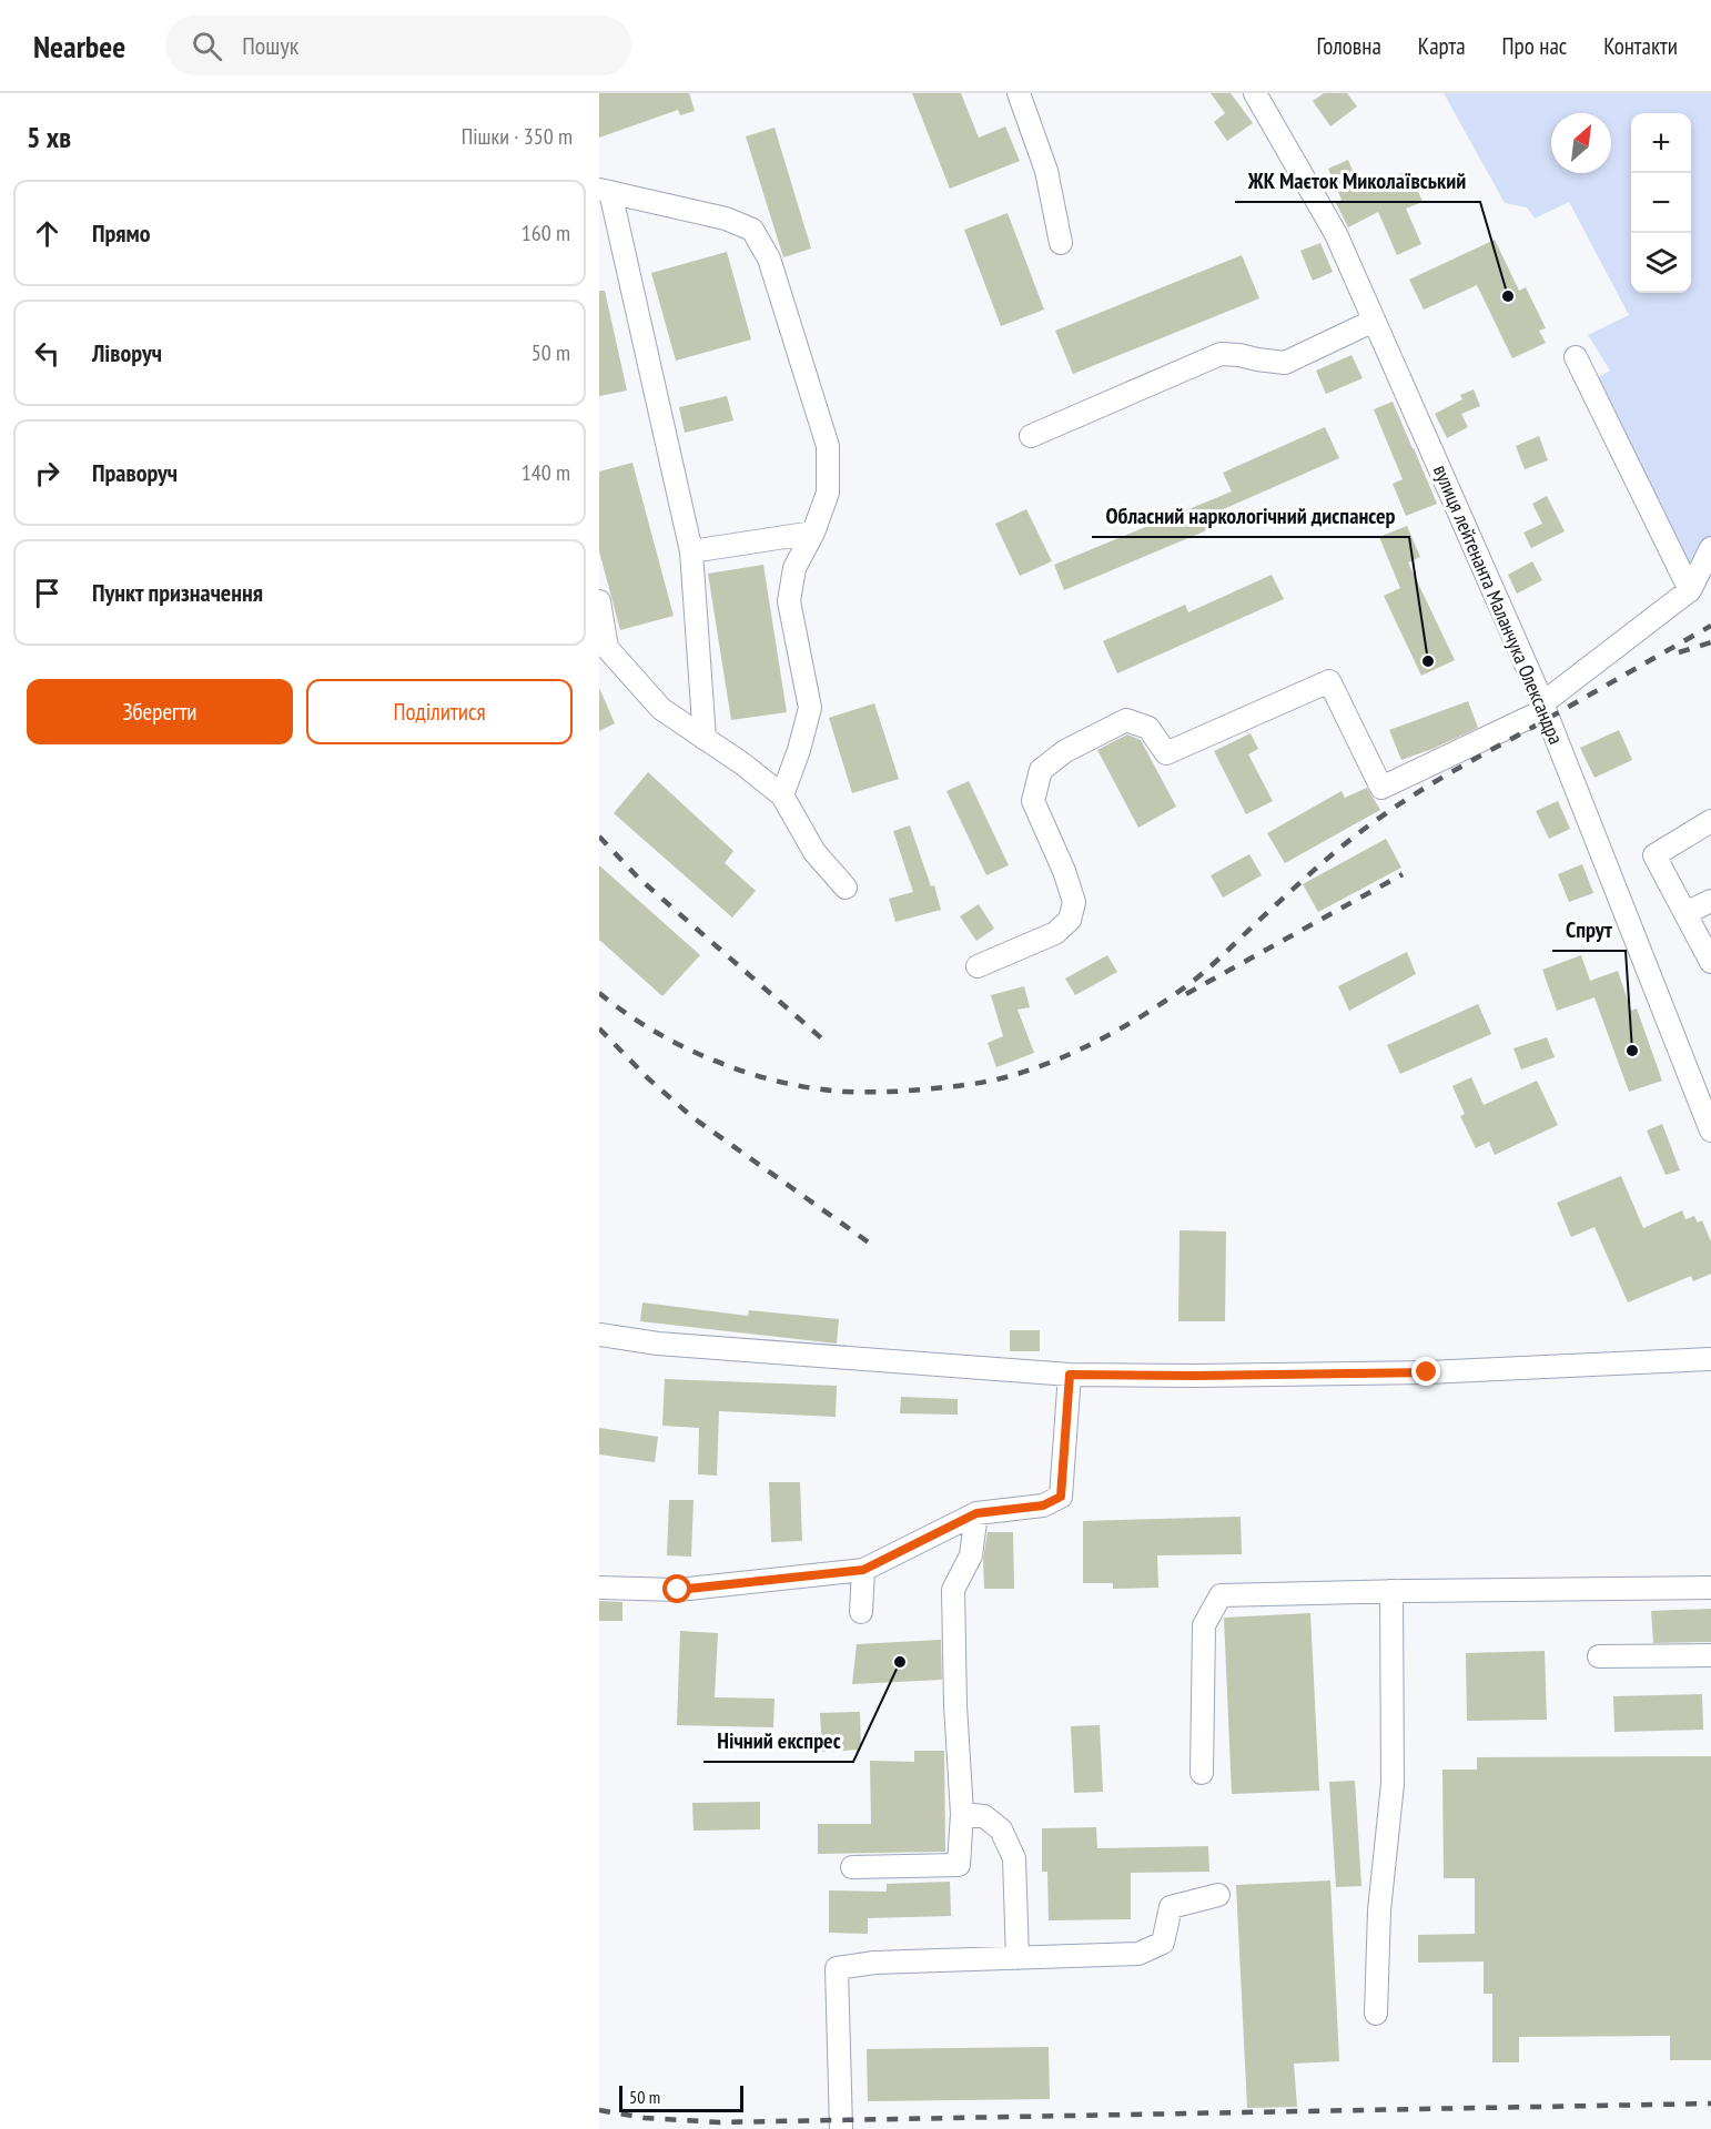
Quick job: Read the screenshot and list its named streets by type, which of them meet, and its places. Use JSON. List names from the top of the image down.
{
  "streets": {
    "street": ["вулиця лейтенанта Маланчука Олександра"]
  },
  "places": [
    "ЖК Маєток Миколаївський",
    "Обласний наркологічний диспансер",
    "Спрут",
    "Нічний експрес"
  ],
  "scale_bar": "50 m",
  "north": "top right",
  "page": {
    "header": "Nearbee",
    "search": "Пошук",
    "nav": [
      "Головна",
      "Карта",
      "Про нас",
      "Контакти"
    ],
    "heading": ["5 хв", "Пішки · 350 m"],
    "map_buttons": ["+", "−"],
    "list": [
      ["Прямо", "160 m"],
      ["Ліворуч", "50 m"],
      ["Праворуч", "140 m"],
      "Пункт призначення"
    ],
    "buttons": ["Зберегти", "Поділитися"],
    "scale": "50 m"
  }
}
